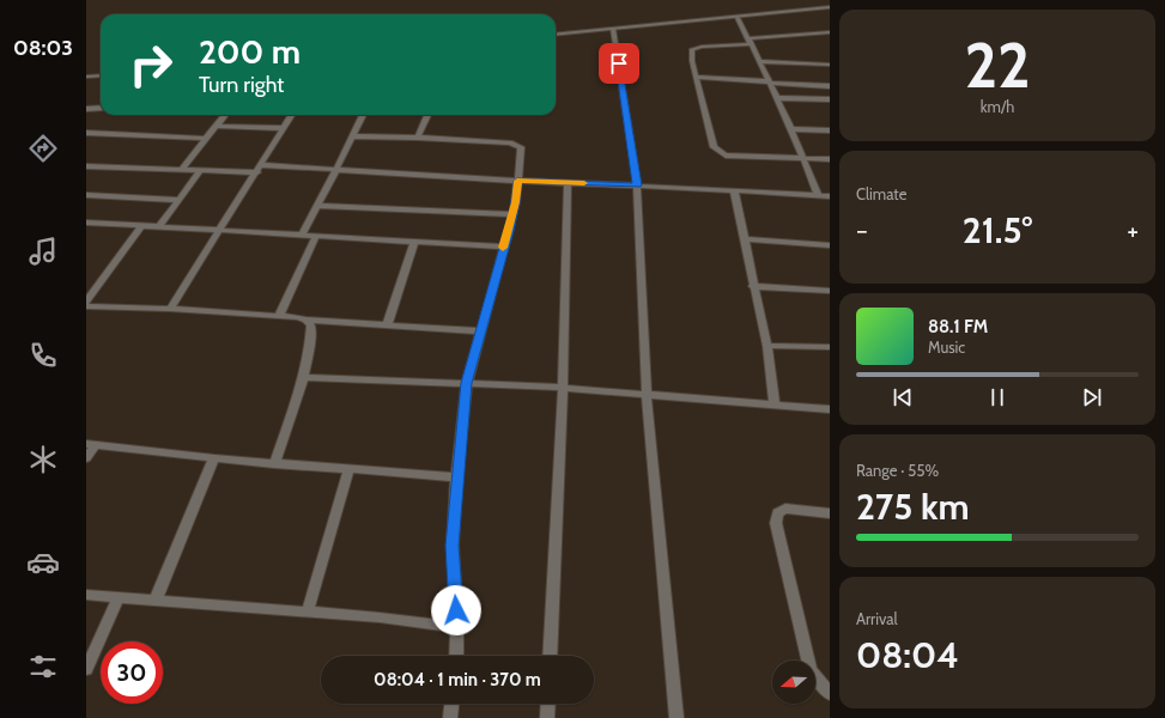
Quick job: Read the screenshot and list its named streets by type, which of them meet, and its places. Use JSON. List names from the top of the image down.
{
  "north": "left",
  "page": {
    "tabs": "08:03",
    "tile": [
      ["22", "km/h"],
      "Climate",
      ["Range · 55%", "275 km"],
      ["Arrival", "08:04"]
    ],
    "turn": ["200 m", "Turn right"],
    "heat": ["−", "21.5°", "+"],
    "song": ["88.1 FM", "Music"],
    "limit": "30",
    "trip": "08:04 · 1 min · 370 m"
  }
}
